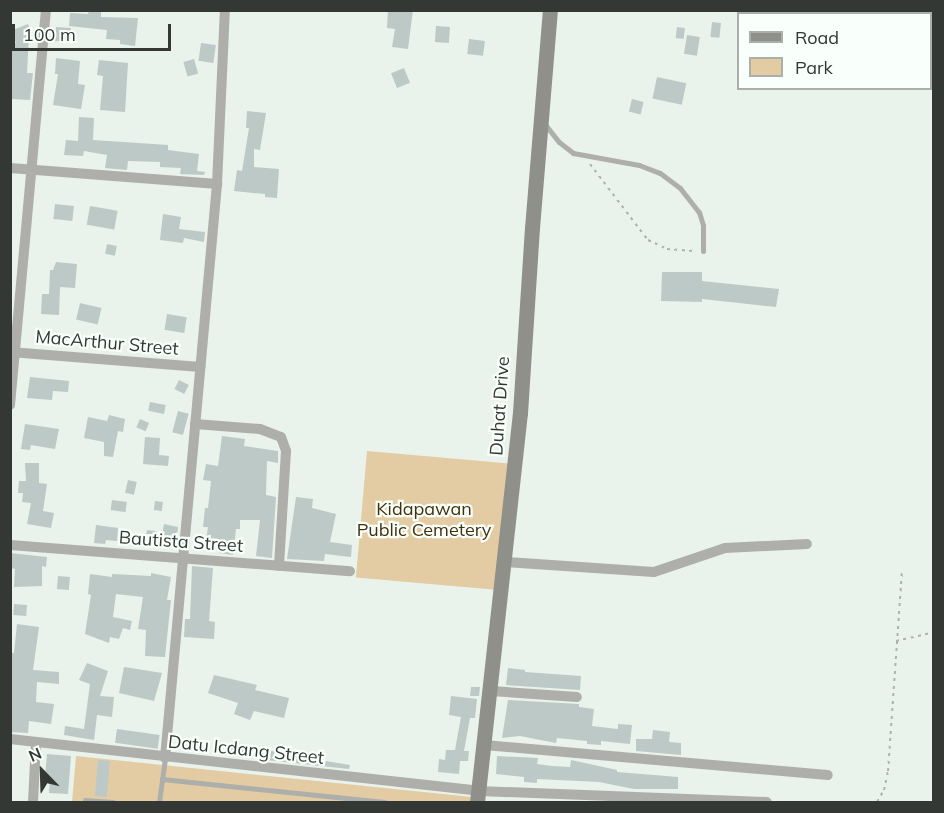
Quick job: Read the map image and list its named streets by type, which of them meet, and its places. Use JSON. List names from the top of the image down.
{
  "streets": {
    "street": [
      "MacArthur Street",
      "Duhat Drive",
      "Bautista Street",
      "Datu Icdang Street"
    ]
  },
  "crossings": [
    ["Duhat Drive", "Datu Icdang Street"]
  ],
  "parks": ["Kidapawan Public Cemetery"],
  "legend": ["Road", "Park"],
  "scale_bar": "100 m",
  "north": "top left"
}
